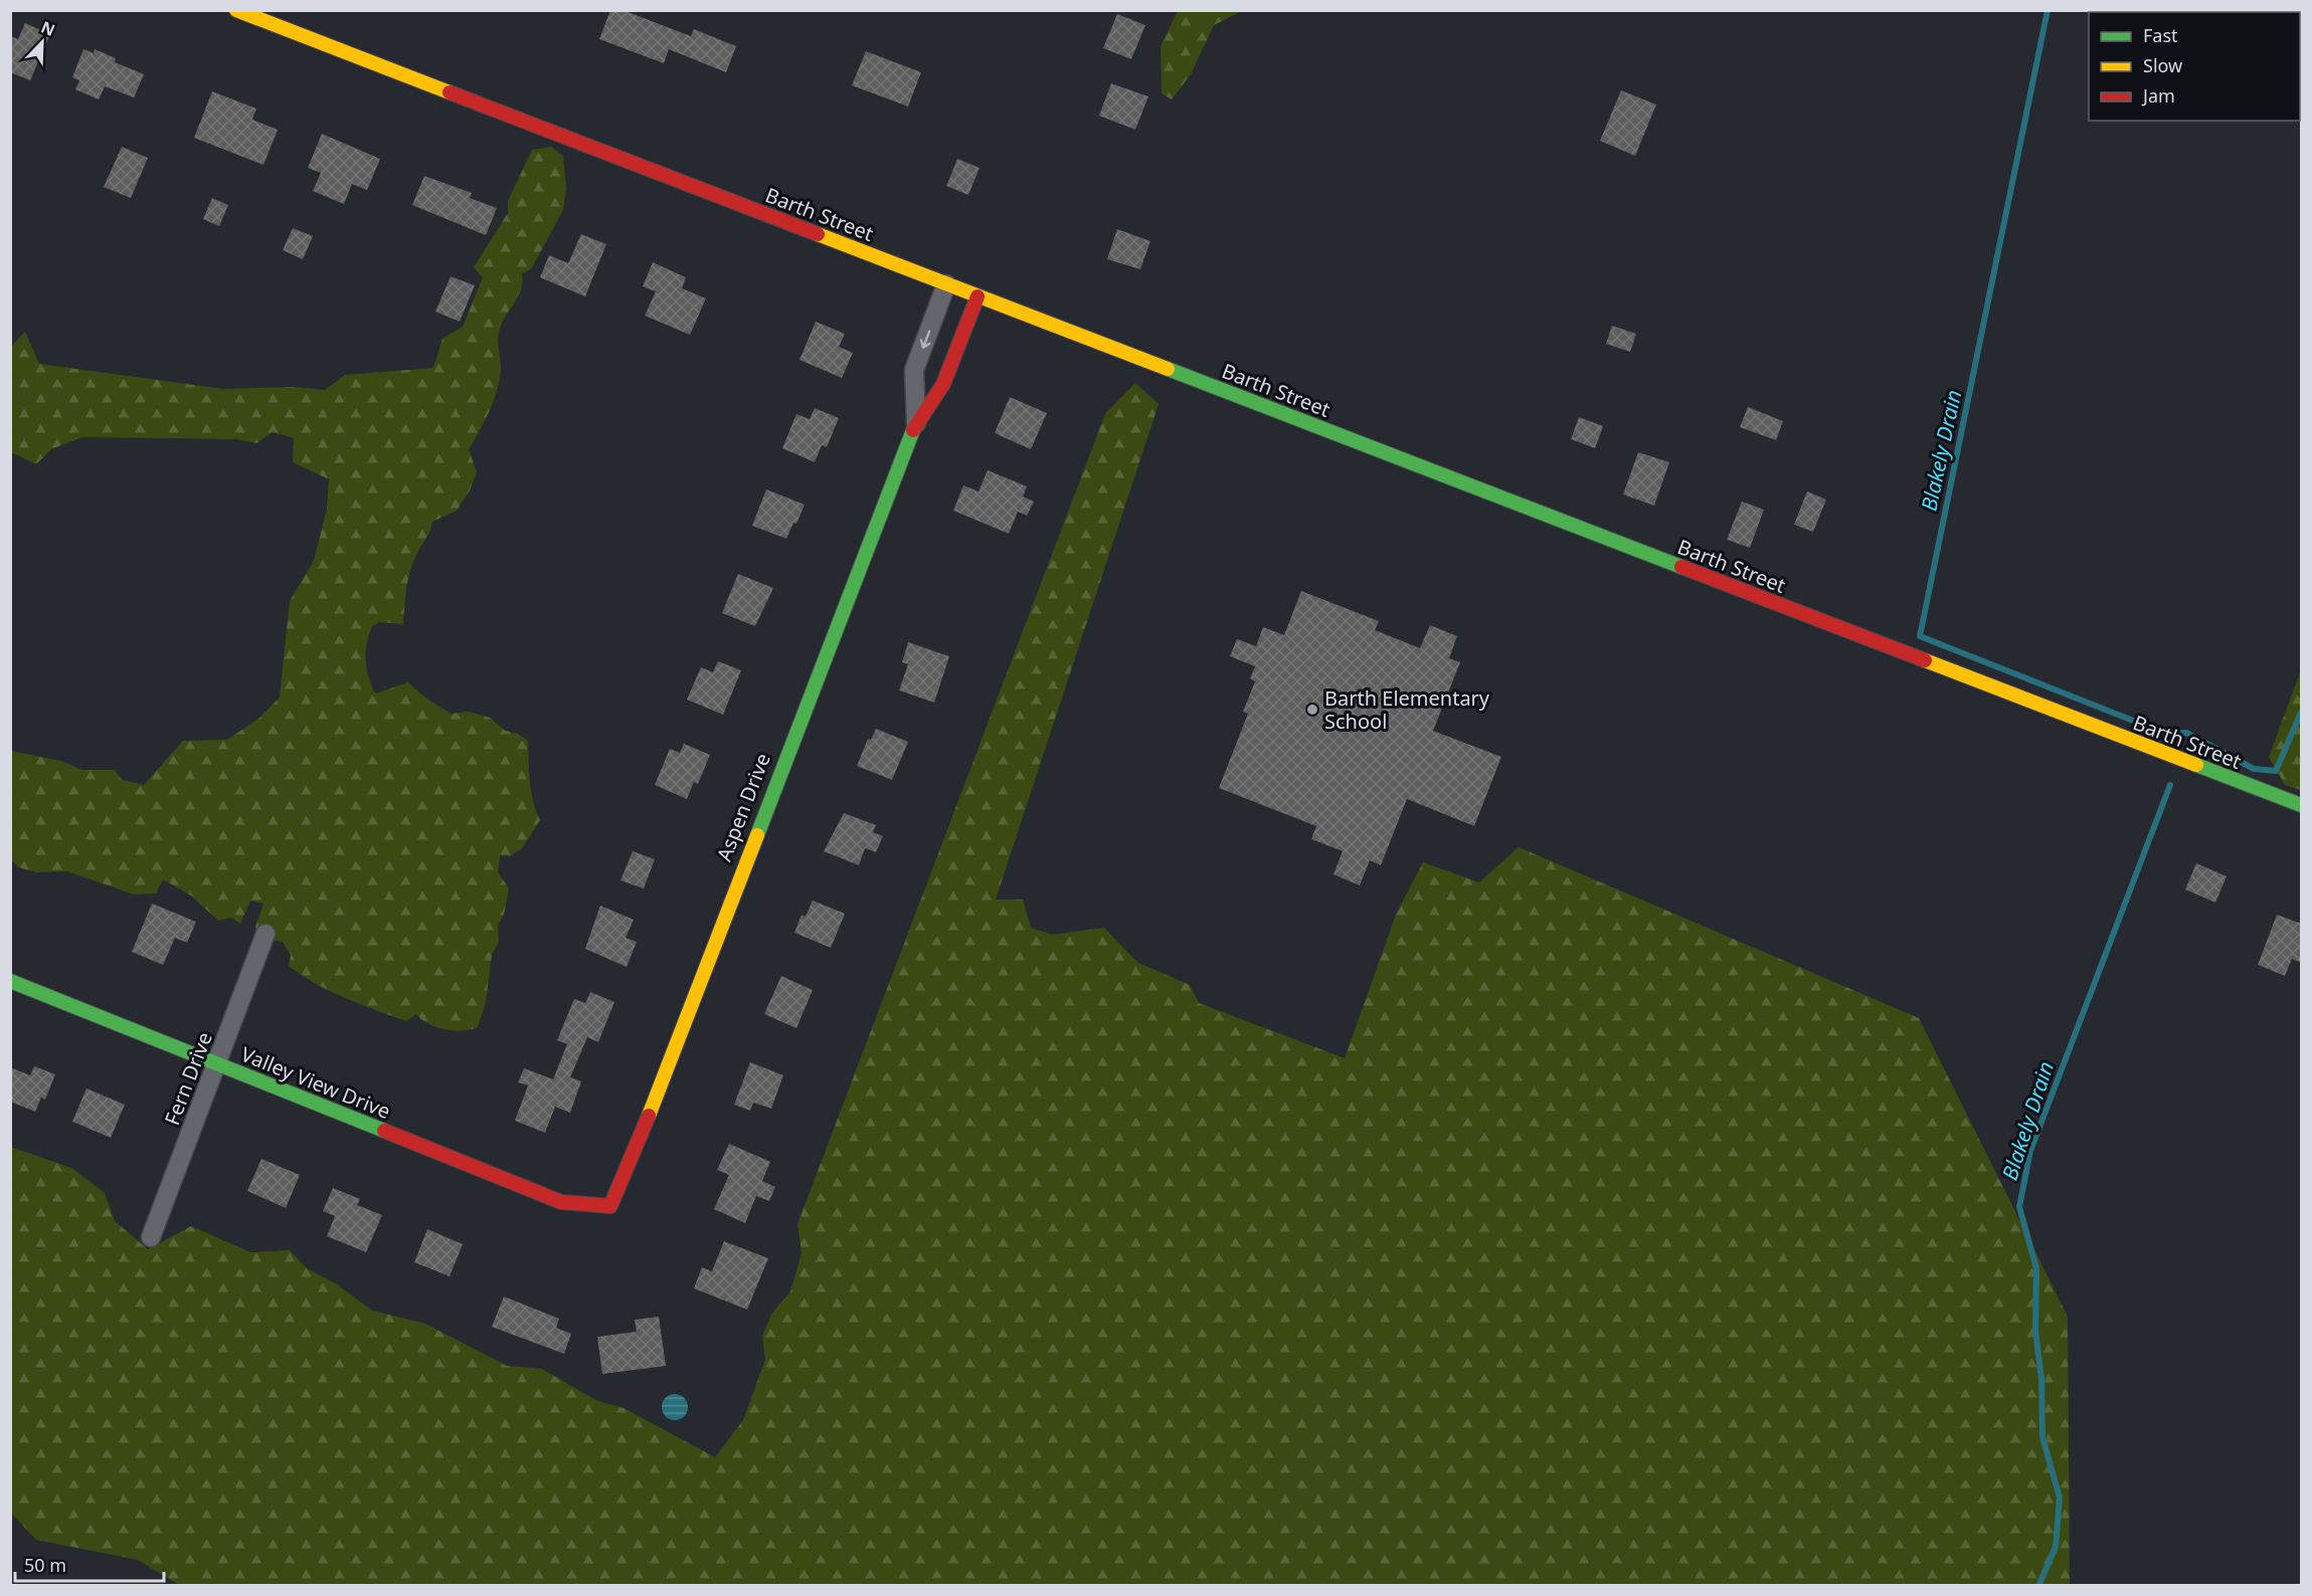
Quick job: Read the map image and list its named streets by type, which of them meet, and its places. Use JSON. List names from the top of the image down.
{
  "streets": {
    "street": [
      "Barth Street",
      "Aspen Drive",
      "Fern Drive",
      "Valley View Drive"
    ]
  },
  "crossings": [
    ["Barth Street", "Aspen Drive"],
    ["Aspen Drive", "Valley View Drive"],
    ["Fern Drive", "Valley View Drive"]
  ],
  "water": ["Blakely Drain"],
  "places": ["Barth Elementary School"],
  "legend": ["Fast", "Slow", "Jam"],
  "scale_bar": "50 m",
  "north": "top right"
}
